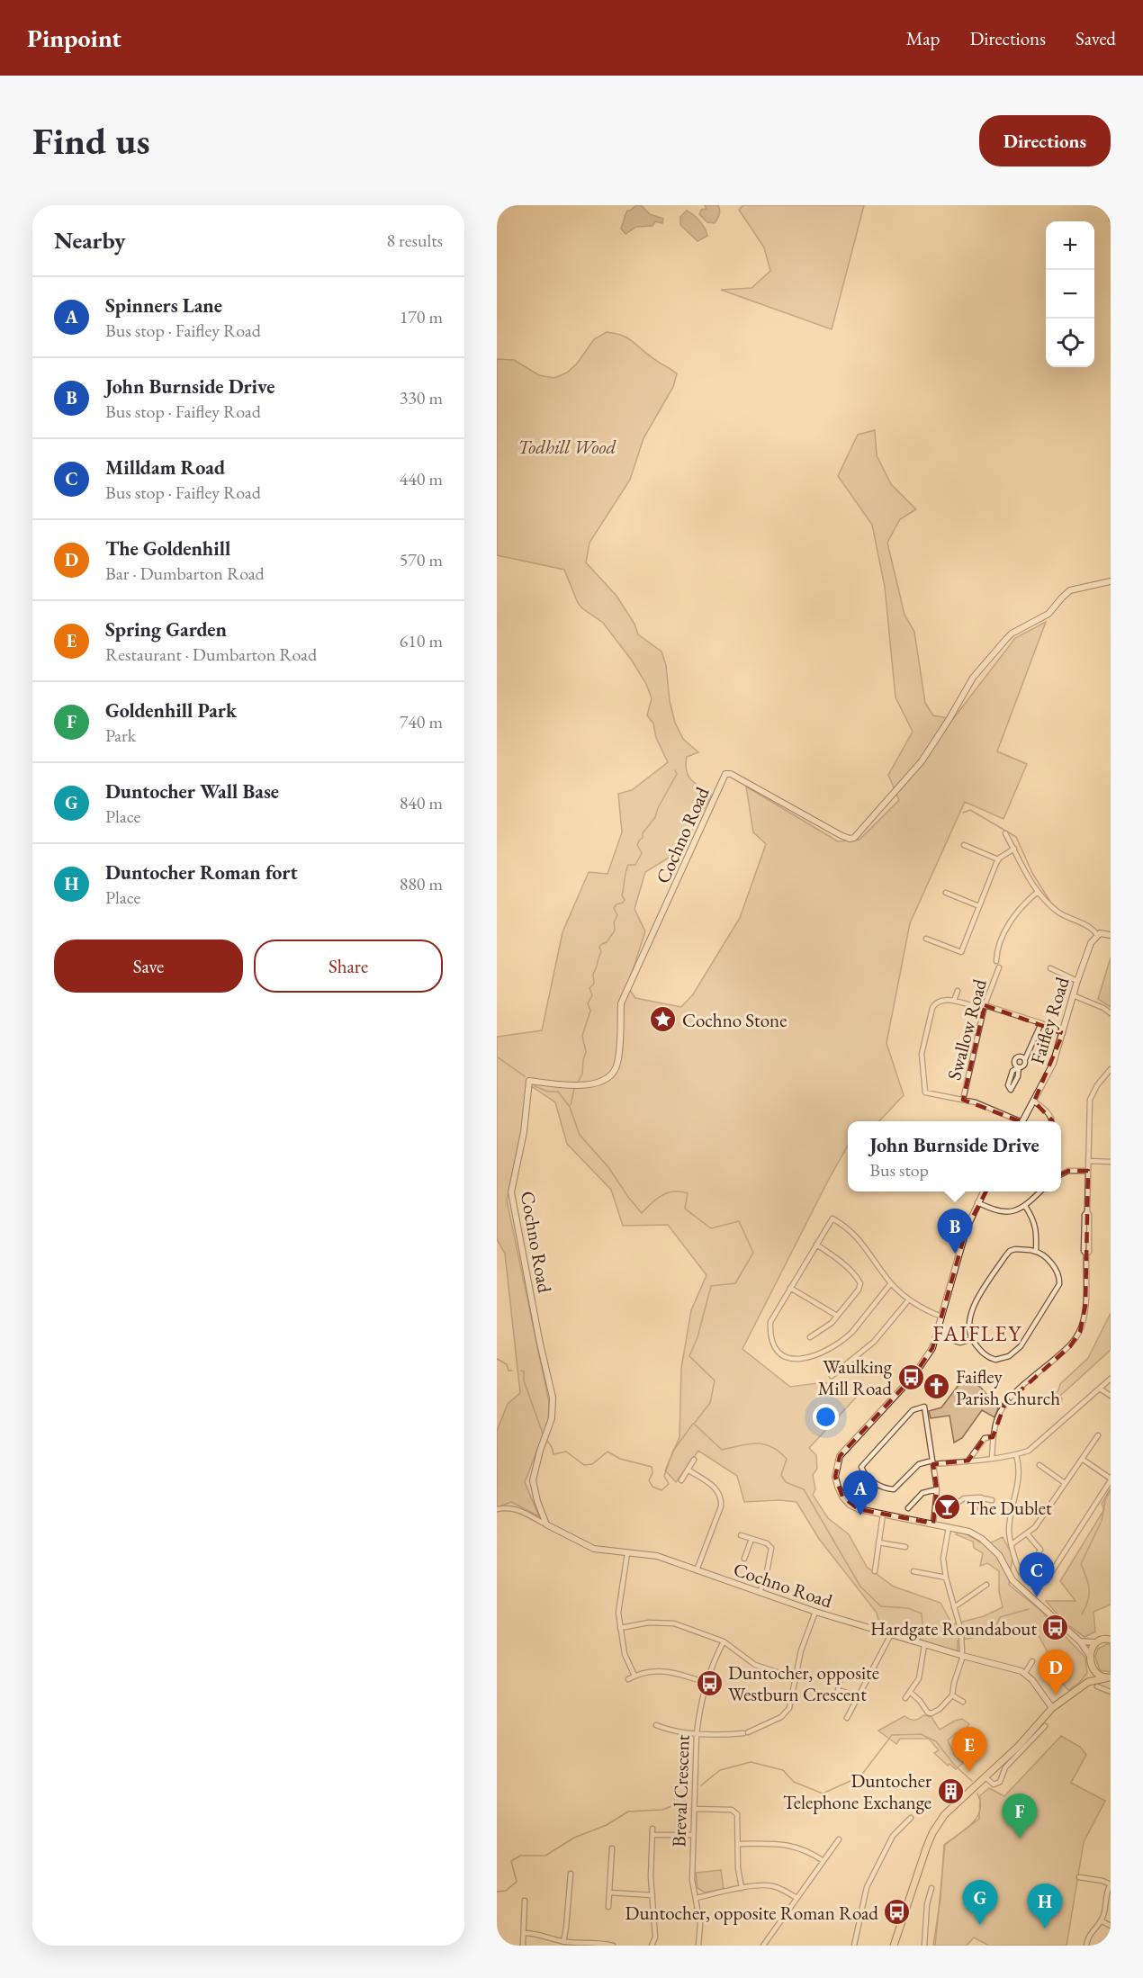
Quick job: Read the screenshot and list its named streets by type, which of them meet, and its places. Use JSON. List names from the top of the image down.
{
  "streets": {
    "street": [
      "Cochno Road",
      "Faifley Road",
      "Swallow Road",
      "Breval Crescent"
    ]
  },
  "districts": ["FAIFLEY"],
  "parks": ["Todhill Wood"],
  "places": {
    "place": ["Cochno Stone"],
    "bus stop": [
      "Waulking Mill Road",
      "Hardgate Roundabout",
      "Duntocher, opposite Westburn Crescent",
      "Duntocher, opposite Roman Road"
    ],
    "church": ["Faifley Parish Church"],
    "bar": ["The Dublet"],
    "building": ["Duntocher Telephone Exchange"]
  },
  "page": {
    "header": "Pinpoint",
    "nav": ["Map", "Directions", "Saved"],
    "buttons": [
      "Directions",
      ["Save", "Share"]
    ],
    "title": "Find us",
    "heading": ["Nearby", "8 results"],
    "map_buttons": ["+", "−"],
    "list": [
      {
        "mark": "A",
        "name": "Spinners Lane",
        "note": "Bus stop · Faifley Road",
        "value": "170 m"
      },
      {
        "mark": "B",
        "name": "John Burnside Drive",
        "note": "Bus stop · Faifley Road",
        "value": "330 m"
      },
      {
        "mark": "C",
        "name": "Milldam Road",
        "note": "Bus stop · Faifley Road",
        "value": "440 m"
      },
      {
        "mark": "D",
        "name": "The Goldenhill",
        "note": "Bar · Dumbarton Road",
        "value": "570 m"
      },
      {
        "mark": "E",
        "name": "Spring Garden",
        "note": "Restaurant · Dumbarton Road",
        "value": "610 m"
      },
      {
        "mark": "F",
        "name": "Goldenhill Park",
        "note": "Park",
        "value": "740 m"
      },
      {
        "mark": "G",
        "name": "Duntocher Wall Base",
        "note": "Place",
        "value": "840 m"
      },
      {
        "mark": "H",
        "name": "Duntocher Roman fort",
        "note": "Place",
        "value": "880 m"
      }
    ],
    "popup": ["John Burnside Drive", "Bus stop"],
    "pins": [
      "B",
      "A",
      "C",
      "D",
      "E",
      "F",
      "G",
      "H"
    ]
  }
}
